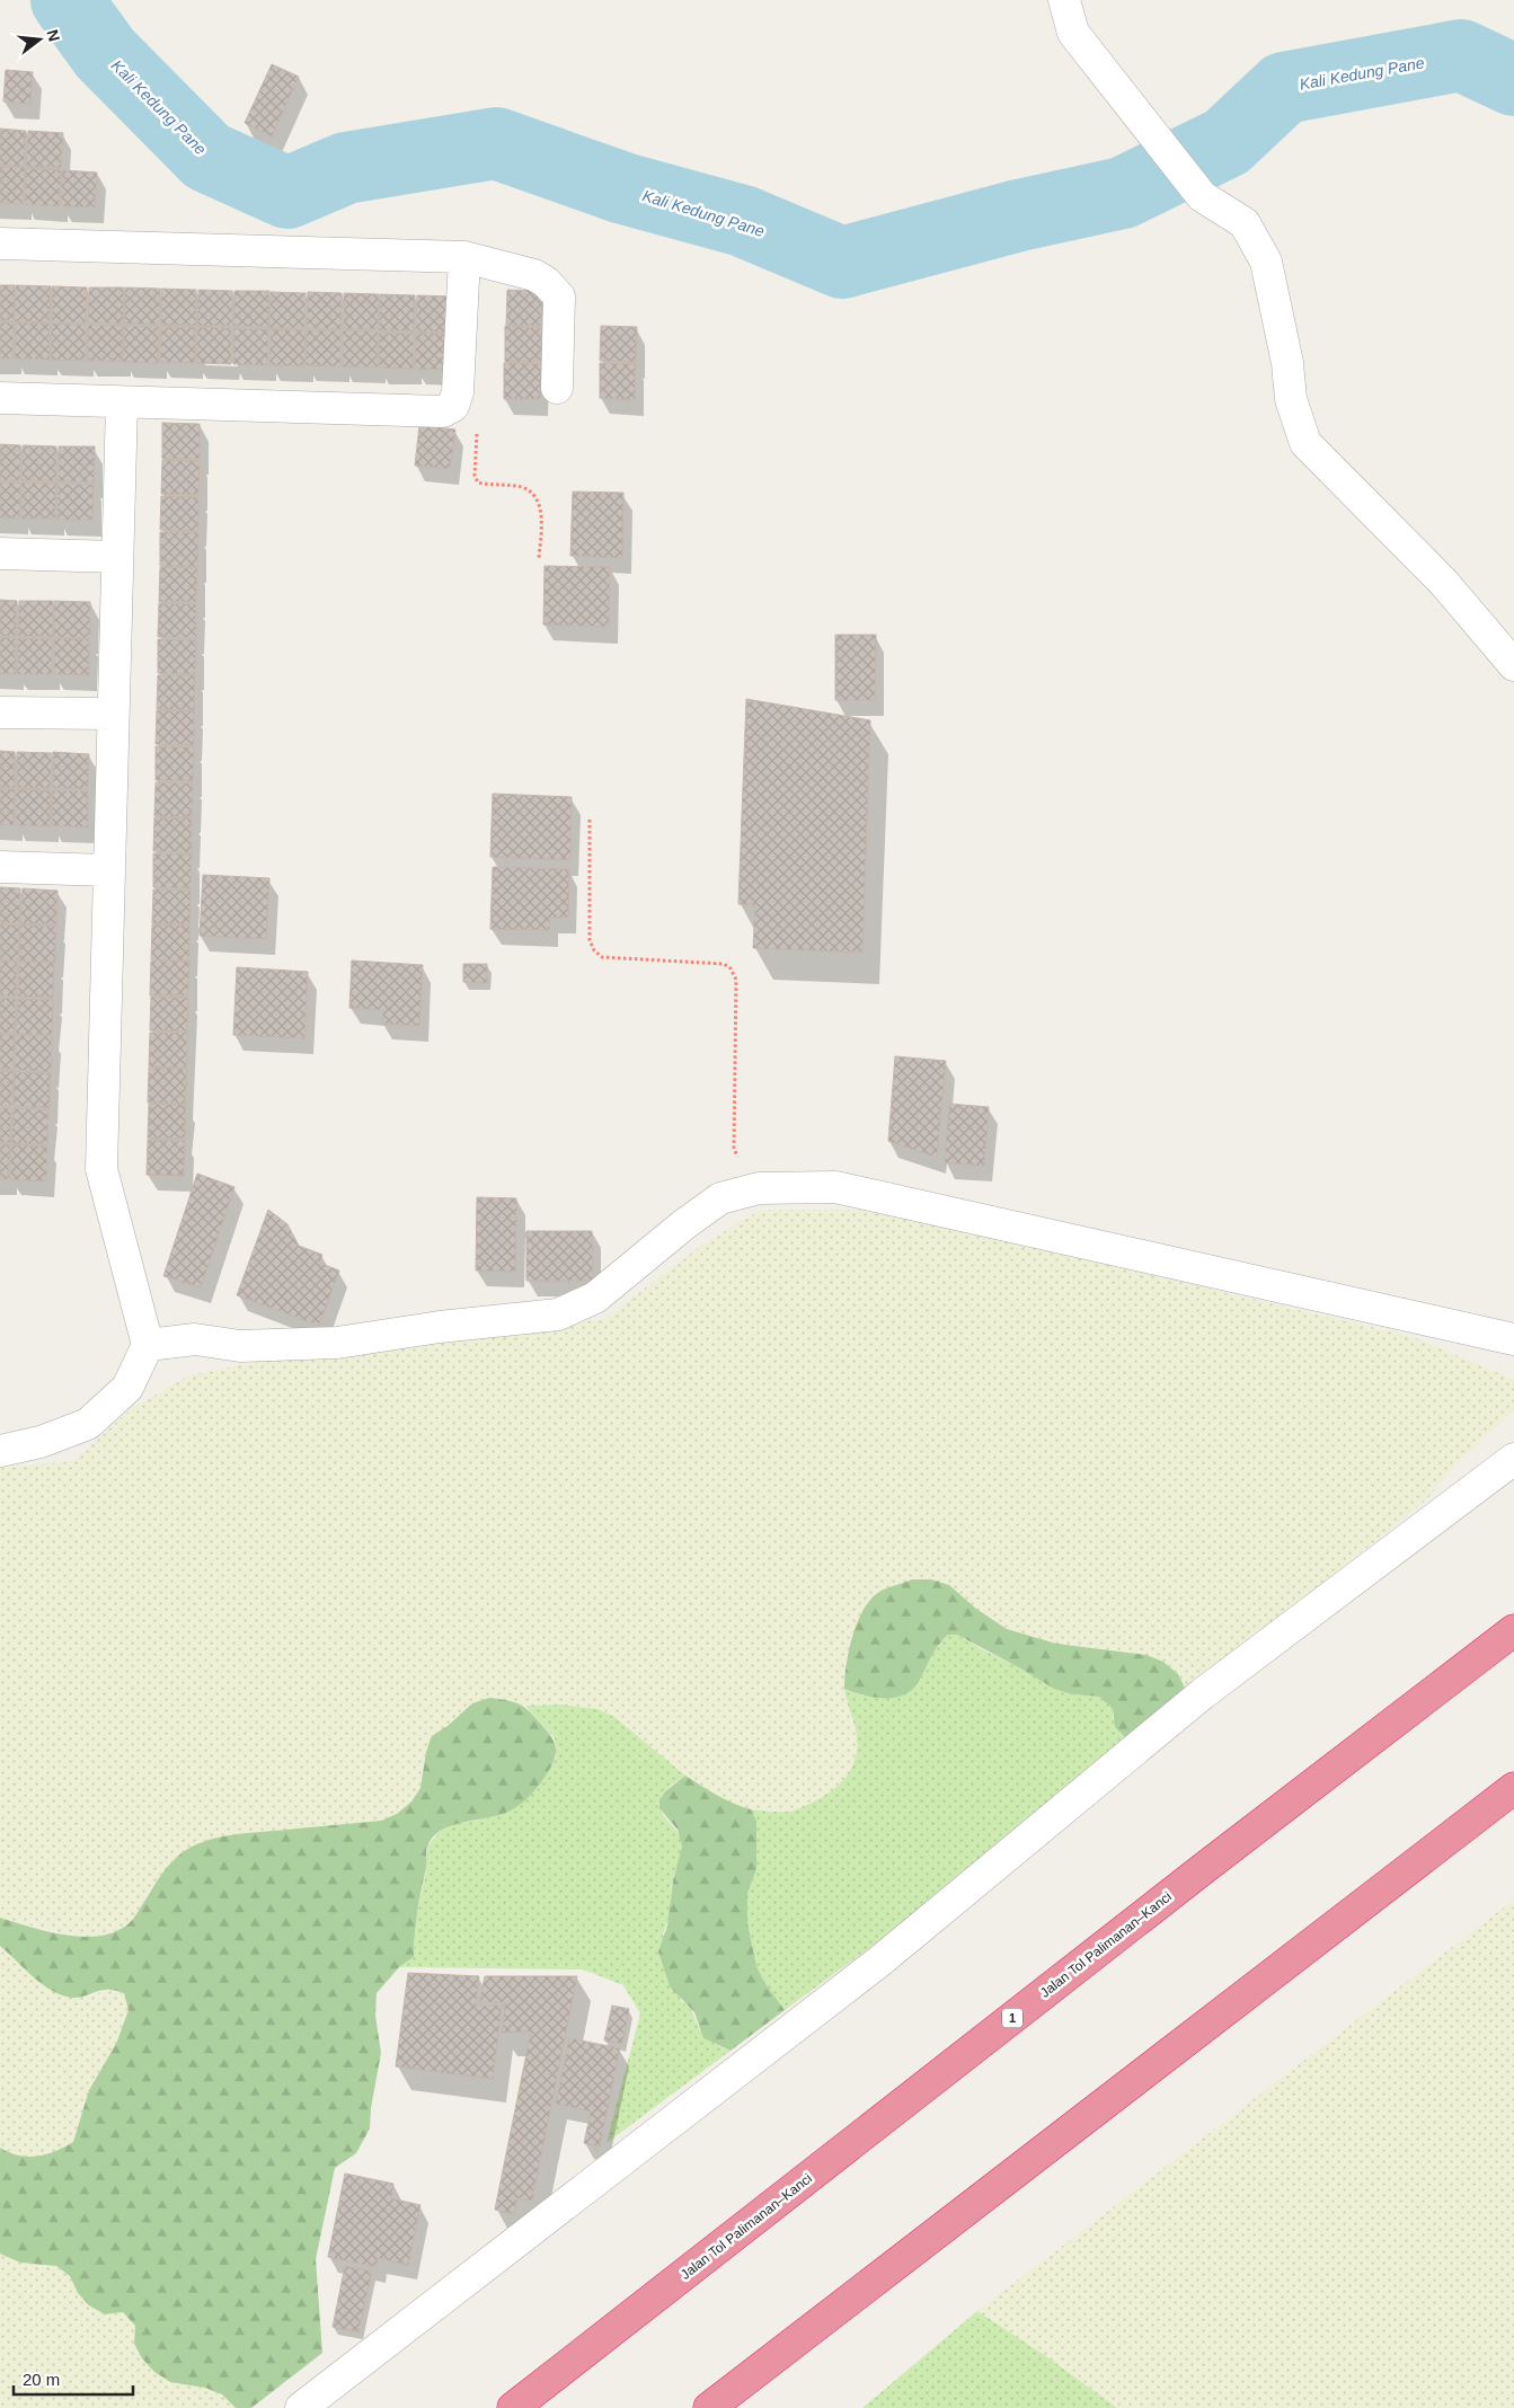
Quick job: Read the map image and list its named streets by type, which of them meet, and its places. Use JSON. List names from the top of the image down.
{
  "streets": {
    "highway": ["Jalan Tol Palimanan–Kanci", "1"]
  },
  "water": ["Kali Kedung Pane"],
  "scale_bar": "20 m",
  "north": "right"
}
